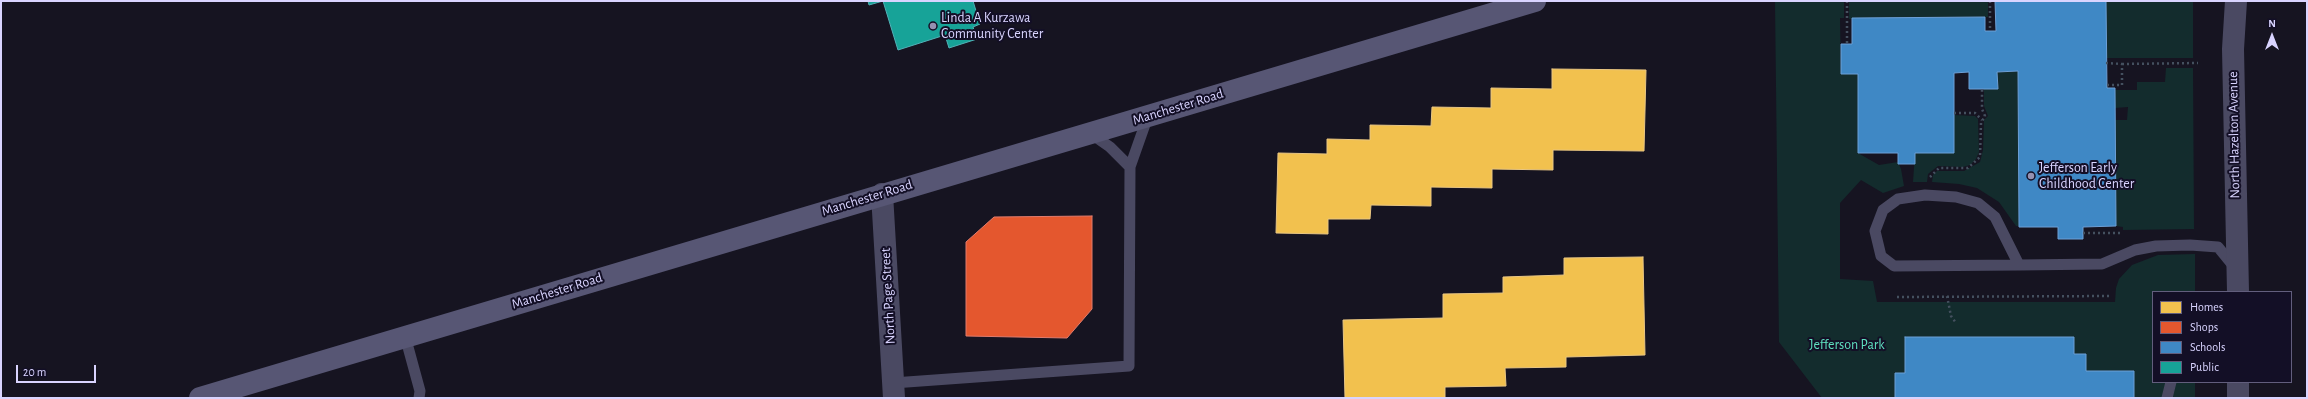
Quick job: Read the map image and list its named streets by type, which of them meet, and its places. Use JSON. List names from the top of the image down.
{
  "streets": {
    "street": ["Manchester Road", "North Hazelton Avenue", "North Page Street"]
  },
  "crossings": [
    ["Manchester Road", "North Page Street"]
  ],
  "parks": ["Jefferson Park"],
  "places": ["Linda A Kurzawa Community Center", "Jefferson Early Childhood Center"],
  "legend": [
    "Homes",
    "Shops",
    "Schools",
    "Public"
  ],
  "scale_bar": "20 m",
  "north": "top"
}
